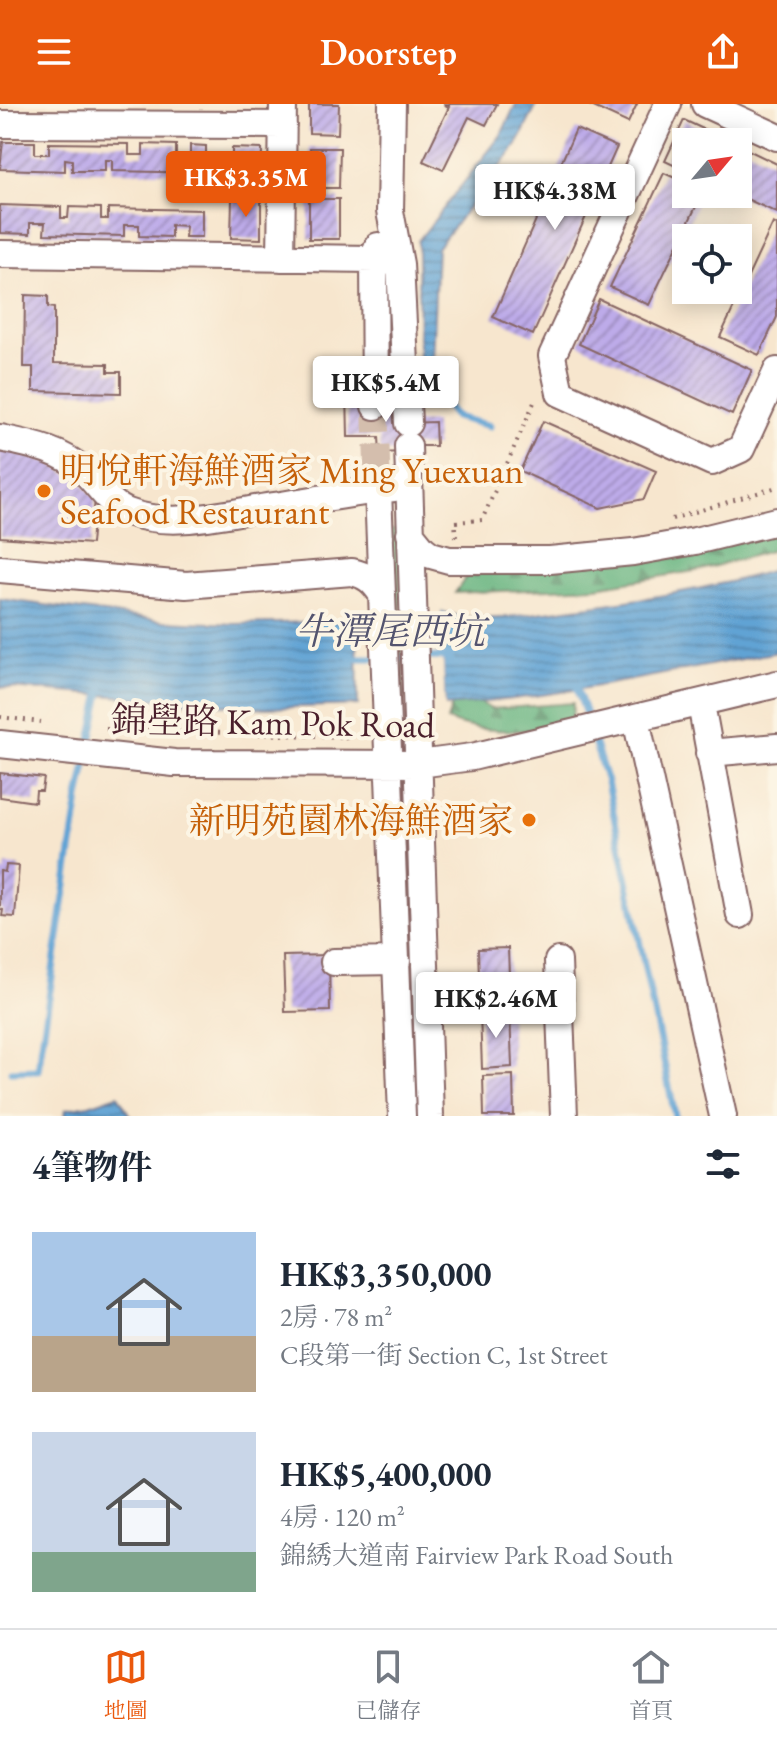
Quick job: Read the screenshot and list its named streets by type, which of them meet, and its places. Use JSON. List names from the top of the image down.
{
  "streets": {
    "street": ["錦壆路 Kam Pok Road"]
  },
  "water": ["牛潭尾西坑"],
  "places": ["明悅軒海鮮酒家 Ming Yuexuan Seafood Restaurant", "新明苑園林海鮮酒家"],
  "north": "top right",
  "page": {
    "header": "Doorstep",
    "price": [
      "HK$3.35M",
      "HK$4.38M",
      "HK$5.4M",
      "HK$2.46M"
    ],
    "heading": "4筆物件",
    "list": [
      {
        "name": "HK$3,350,000",
        "note": "2房 · 78 m² · C段第一街 Section C, 1st Street"
      },
      {
        "name": "HK$5,400,000",
        "note": "4房 · 120 m² · 錦綉大道南 Fairview Park Road South"
      }
    ],
    "tabs": ["地圖", "已儲存", "首頁"]
  }
}
